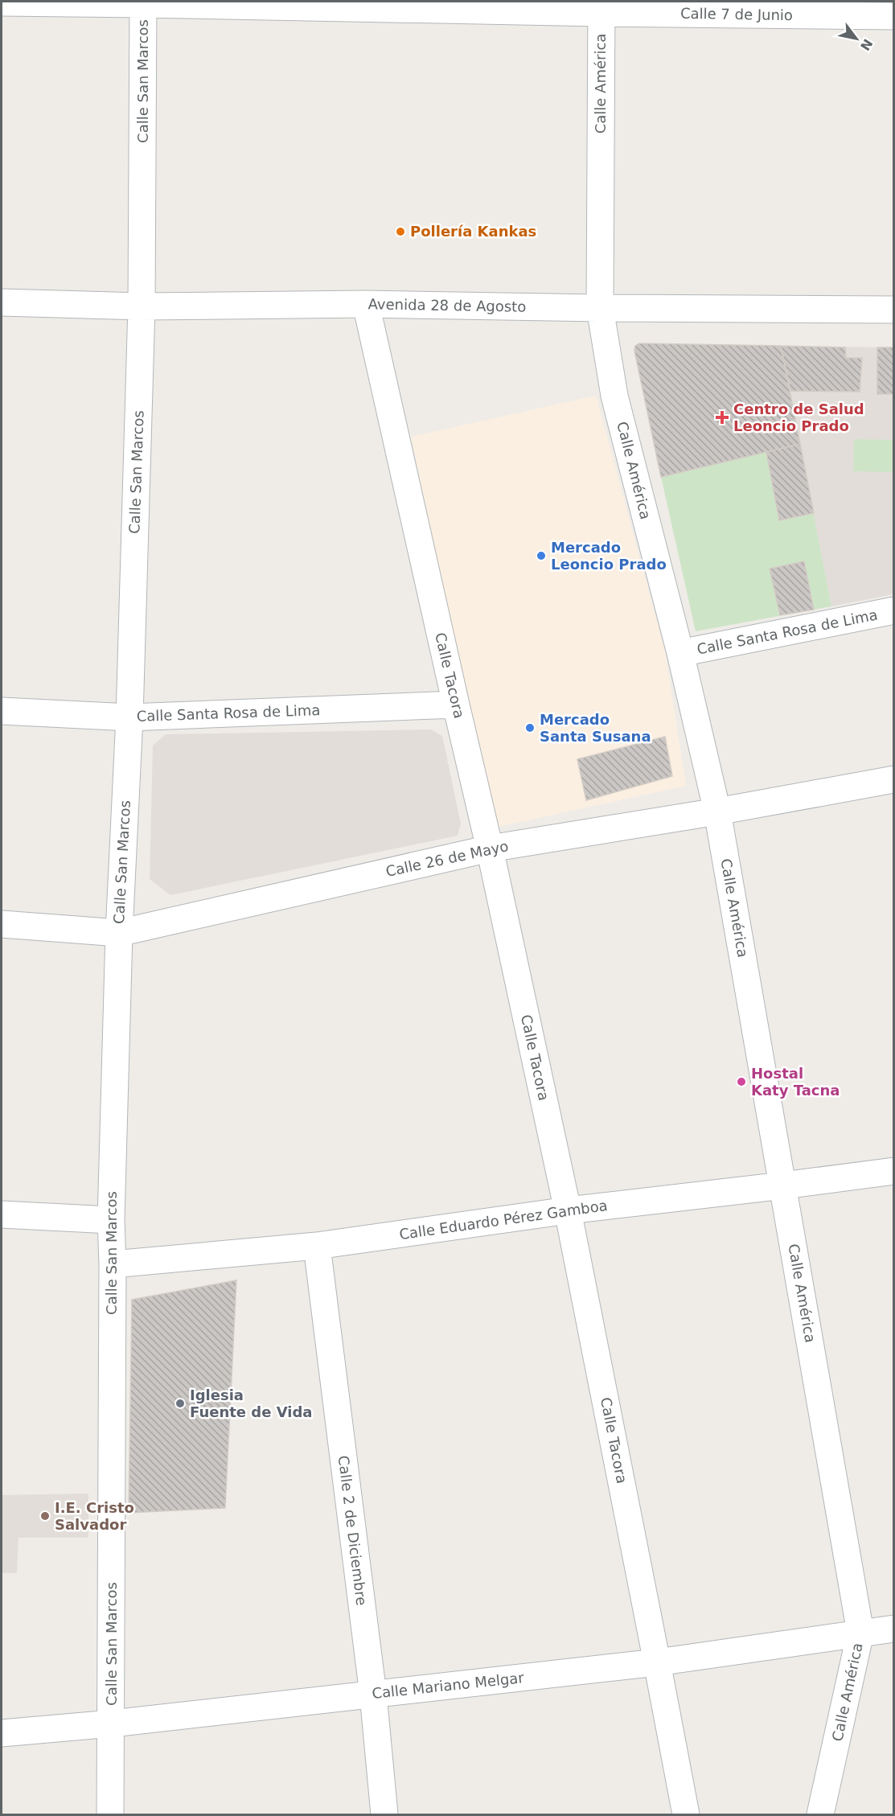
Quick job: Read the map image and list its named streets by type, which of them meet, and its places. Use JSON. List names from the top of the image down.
{
  "streets": {
    "street": [
      "Calle 7 de Junio",
      "Calle San Marcos",
      "Calle América",
      "Avenida 28 de Agosto",
      "Calle Santa Rosa de Lima",
      "Calle Tacora",
      "Calle 26 de Mayo",
      "Calle Eduardo Pérez Gamboa",
      "Calle 2 de Diciembre",
      "Calle Mariano Melgar"
    ]
  },
  "crossings": [
    ["Calle 7 de Junio", "Calle San Marcos"],
    ["Calle 7 de Junio", "Calle América"],
    ["Calle San Marcos", "Avenida 28 de Agosto"],
    ["Calle San Marcos", "Calle Santa Rosa de Lima"],
    ["Calle San Marcos", "Calle 26 de Mayo"],
    ["Calle San Marcos", "Calle Eduardo Pérez Gamboa"],
    ["Calle San Marcos", "Calle Mariano Melgar"],
    ["Calle América", "Avenida 28 de Agosto"],
    ["Calle América", "Calle Santa Rosa de Lima"],
    ["Calle América", "Calle 26 de Mayo"],
    ["Calle América", "Calle Eduardo Pérez Gamboa"],
    ["Calle América", "Calle Mariano Melgar"],
    ["Avenida 28 de Agosto", "Calle Tacora"],
    ["Calle Santa Rosa de Lima", "Calle Tacora"],
    ["Calle Tacora", "Calle 26 de Mayo"],
    ["Calle Tacora", "Calle Eduardo Pérez Gamboa"],
    ["Calle Tacora", "Calle Mariano Melgar"],
    ["Calle Eduardo Pérez Gamboa", "Calle 2 de Diciembre"],
    ["Calle 2 de Diciembre", "Calle Mariano Melgar"]
  ],
  "places": {
    "other": [
      "Pollería Kankas",
      "Mercado Leoncio Prado",
      "Mercado Santa Susana",
      "Hostal Katy Tacna",
      "Iglesia Fuente de Vida",
      "I.E. Cristo Salvador"
    ],
    "health": ["Centro de Salud Leoncio Prado"]
  },
  "north": "bottom right"
}
